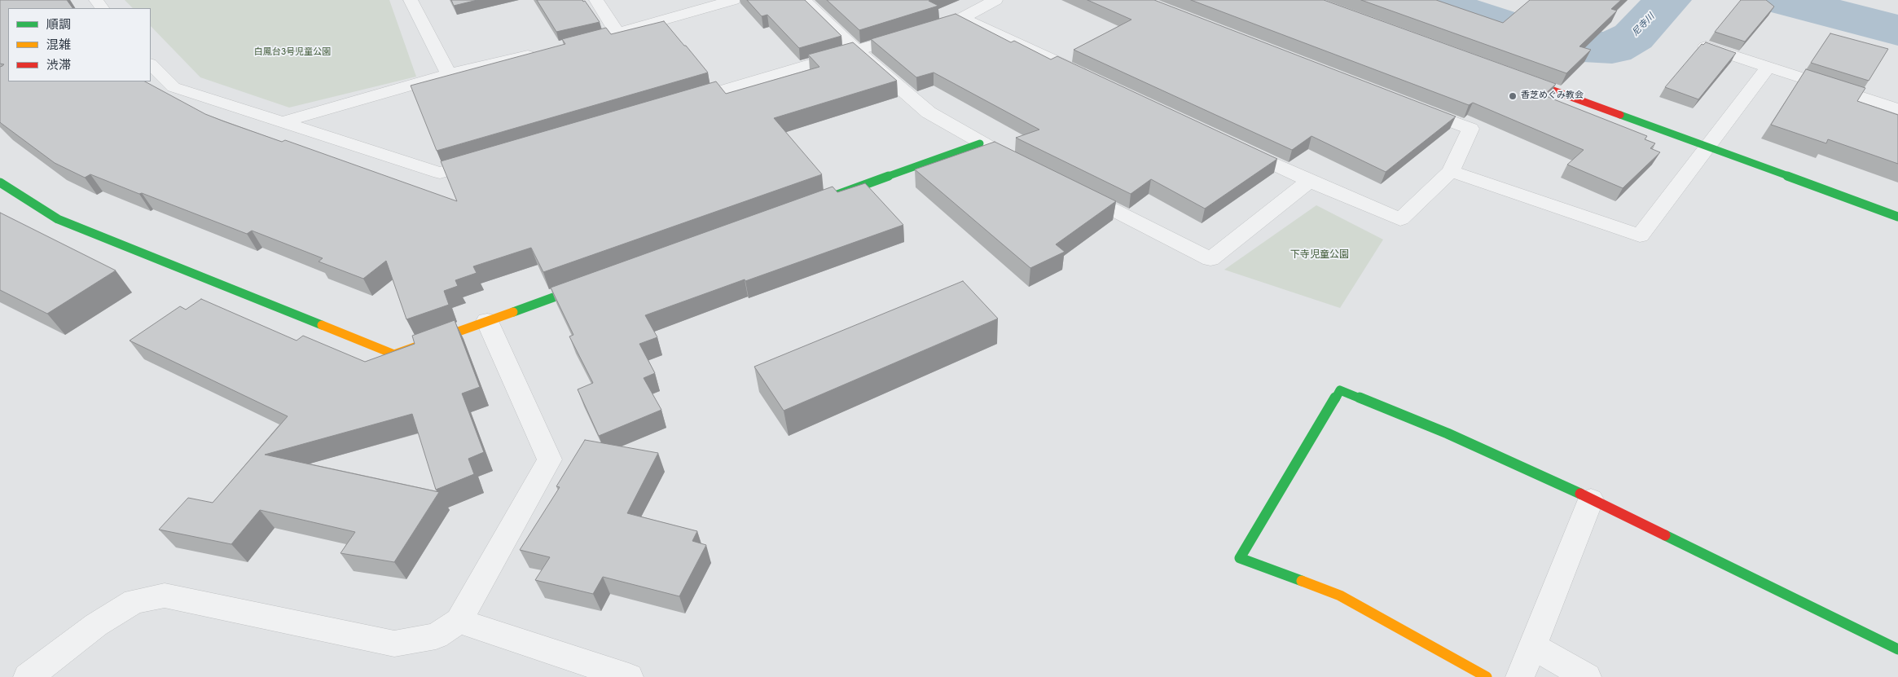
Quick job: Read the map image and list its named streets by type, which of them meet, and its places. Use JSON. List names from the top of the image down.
{
  "water": ["尼寺川"],
  "parks": ["白鳳台3号児童公園", "下寺児童公園"],
  "places": ["香芝めぐみ教会"],
  "legend": ["順調", "混雑", "渋滞"]
}
